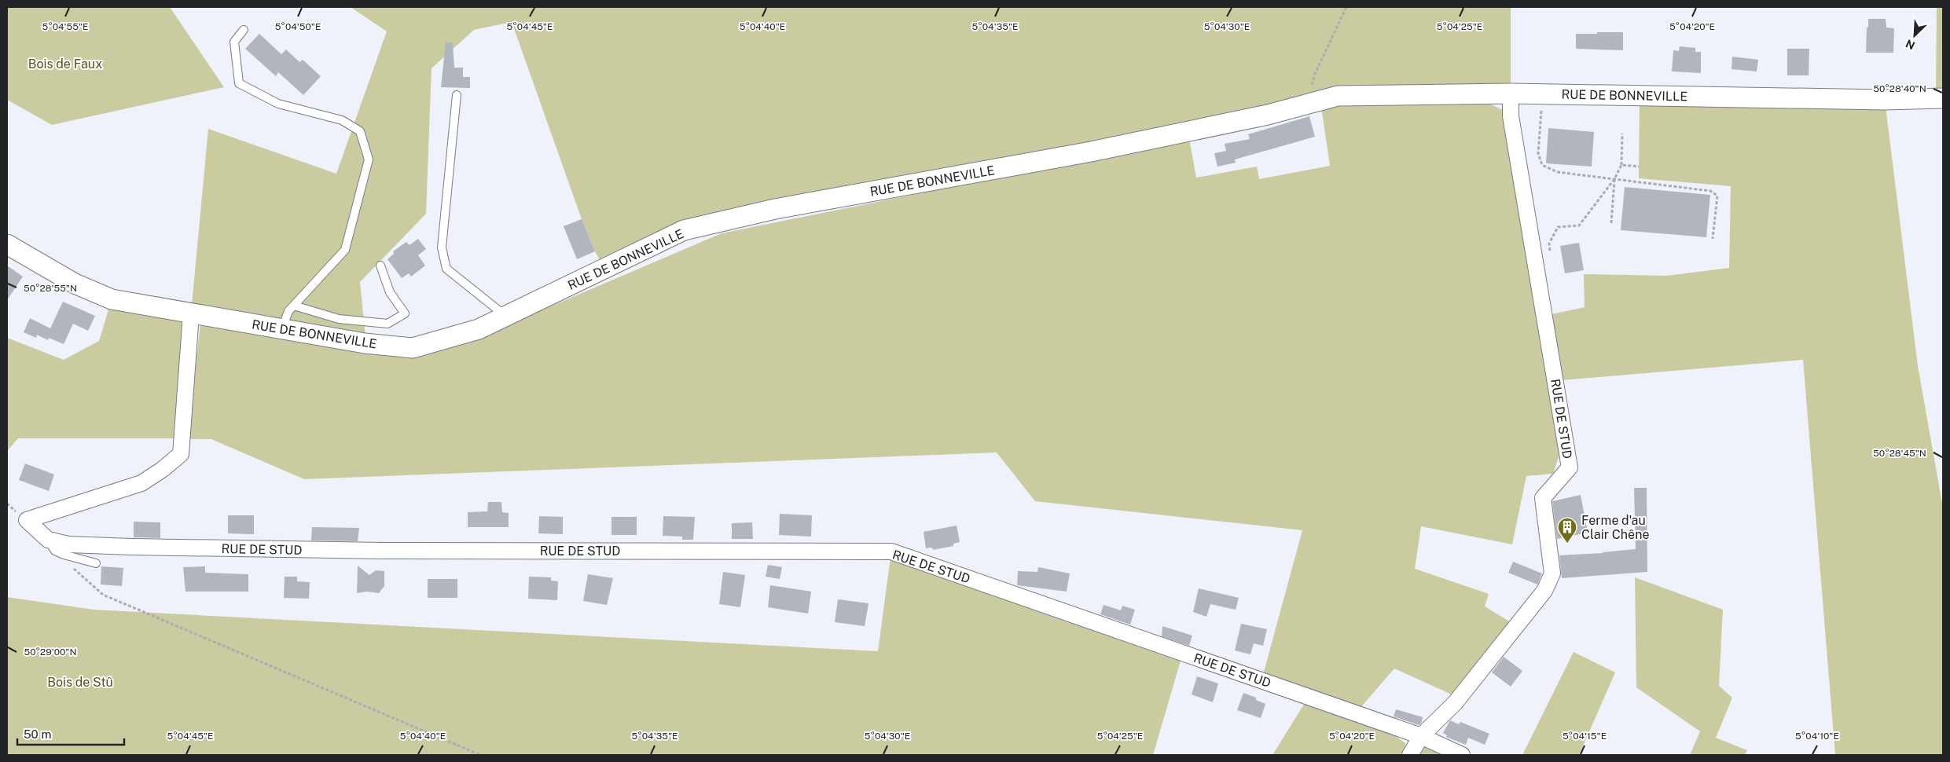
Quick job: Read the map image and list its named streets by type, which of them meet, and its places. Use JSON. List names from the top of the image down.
{
  "streets": {
    "street": ["RUE DE BONNEVILLE", "RUE DE STUD"]
  },
  "crossings": [
    ["RUE DE BONNEVILLE", "RUE DE STUD"]
  ],
  "parks": ["Bois de Faux", "Bois de Stû"],
  "places": {
    "building": ["Ferme d'au Clair Chêne"]
  },
  "scale_bar": "50 m",
  "north": "bottom left",
  "coordinates": [
    "5°04'55\"E",
    "5°04'50\"E",
    "5°04'45\"E",
    "5°04'40\"E",
    "5°04'35\"E",
    "5°04'30\"E",
    "5°04'25\"E",
    "5°04'20\"E",
    "50°28'40\"N",
    "50°28'55\"N",
    "50°28'45\"N",
    "50°29'00\"N",
    "5°04'15\"E",
    "5°04'10\"E"
  ]
}
